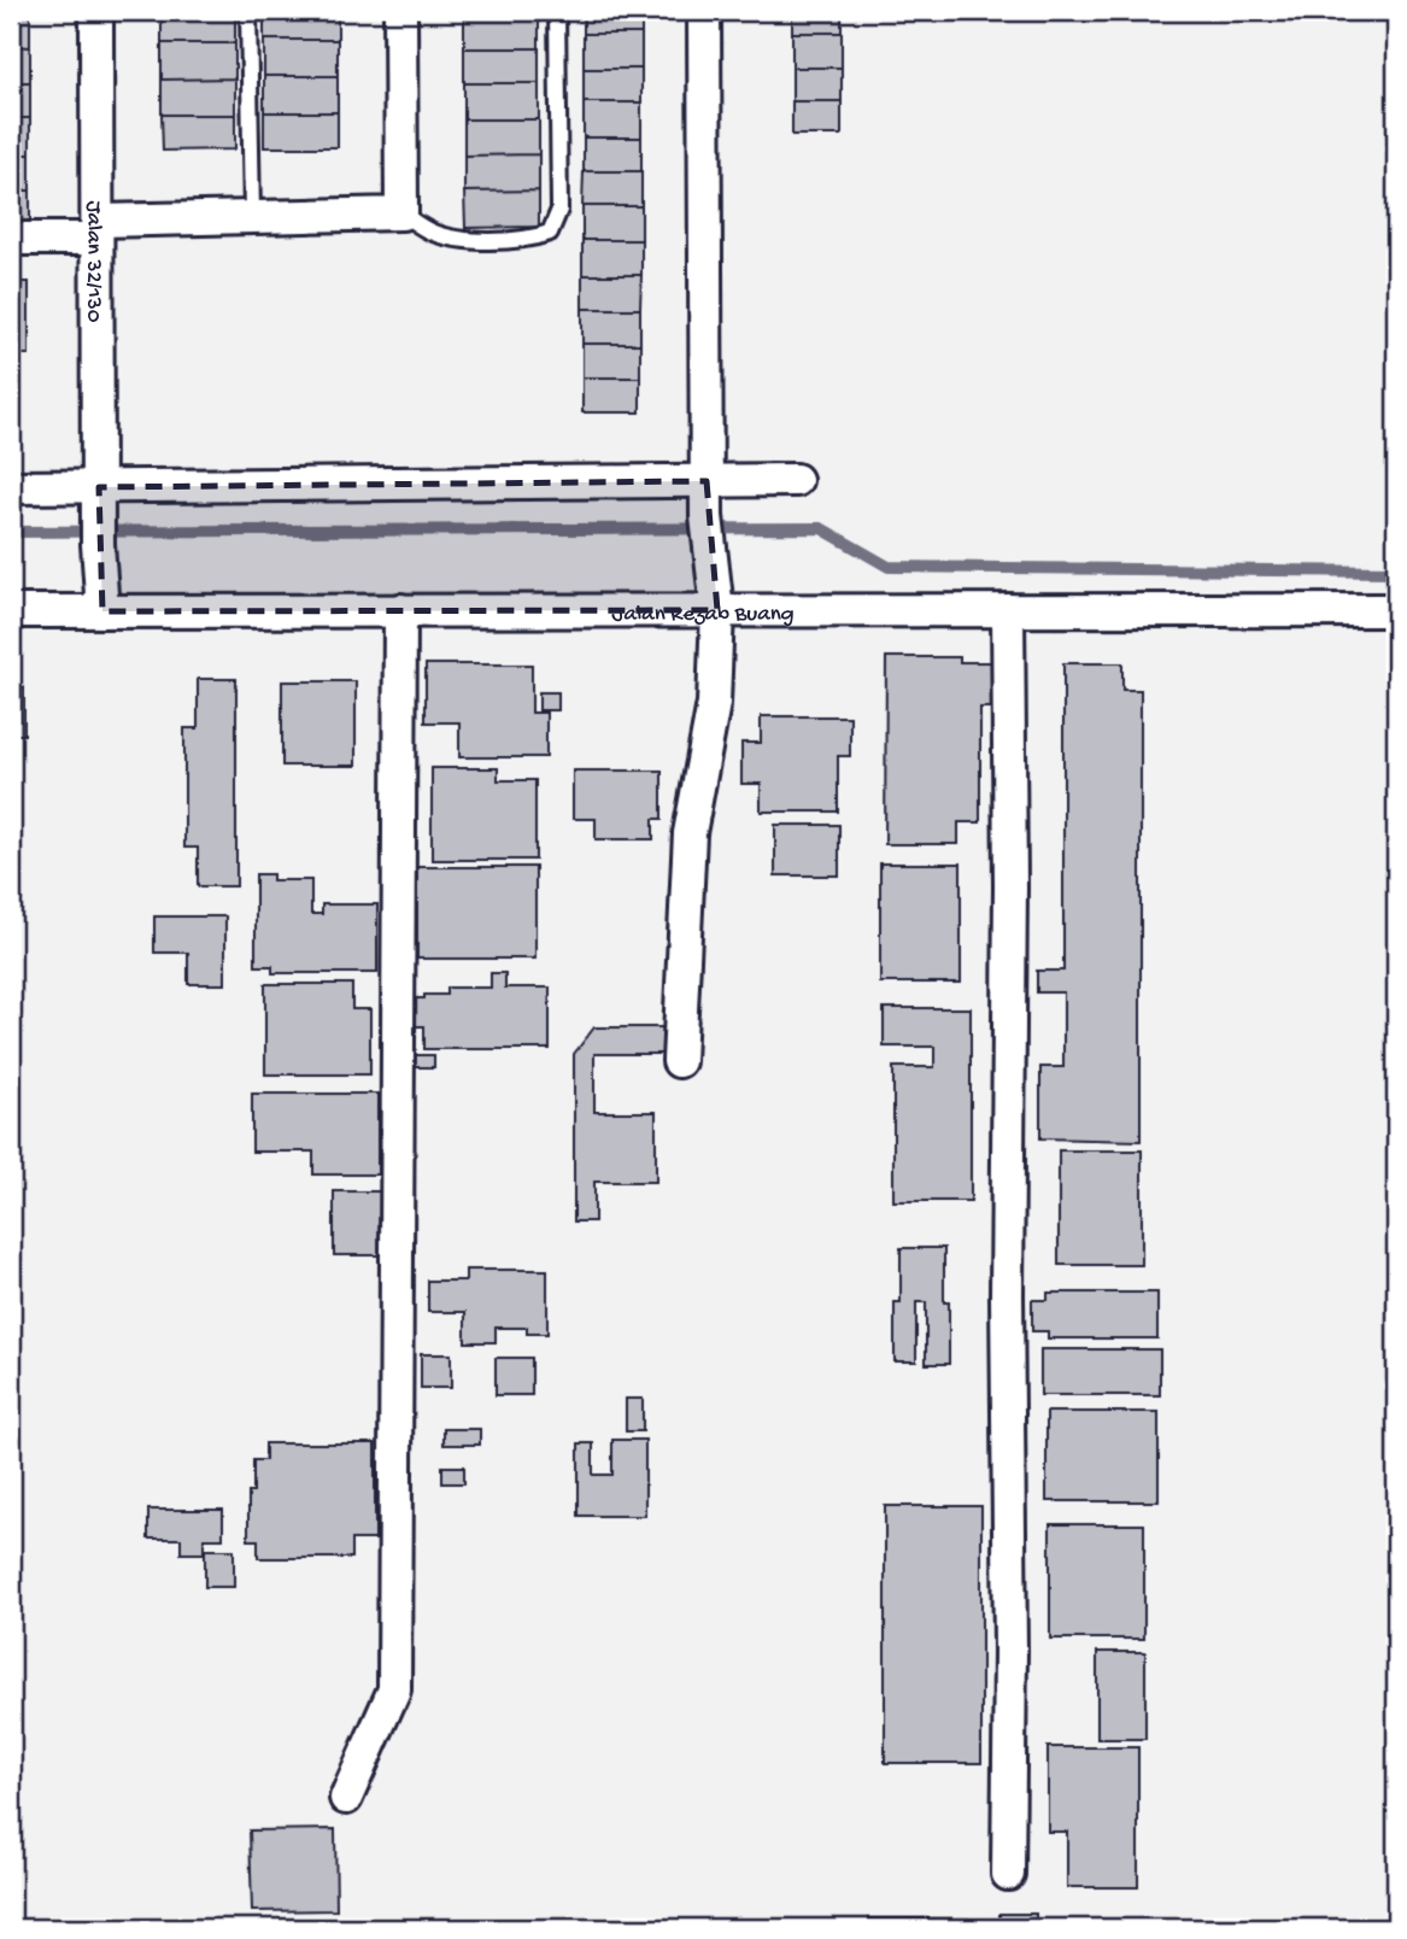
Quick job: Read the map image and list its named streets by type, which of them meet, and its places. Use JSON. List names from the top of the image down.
{
  "streets": {
    "street": ["Jalan 32/130", "Jalan Rezab Buang"]
  },
  "crossings": [
    ["Jalan 32/130", "Jalan Rezab Buang"]
  ]
}
